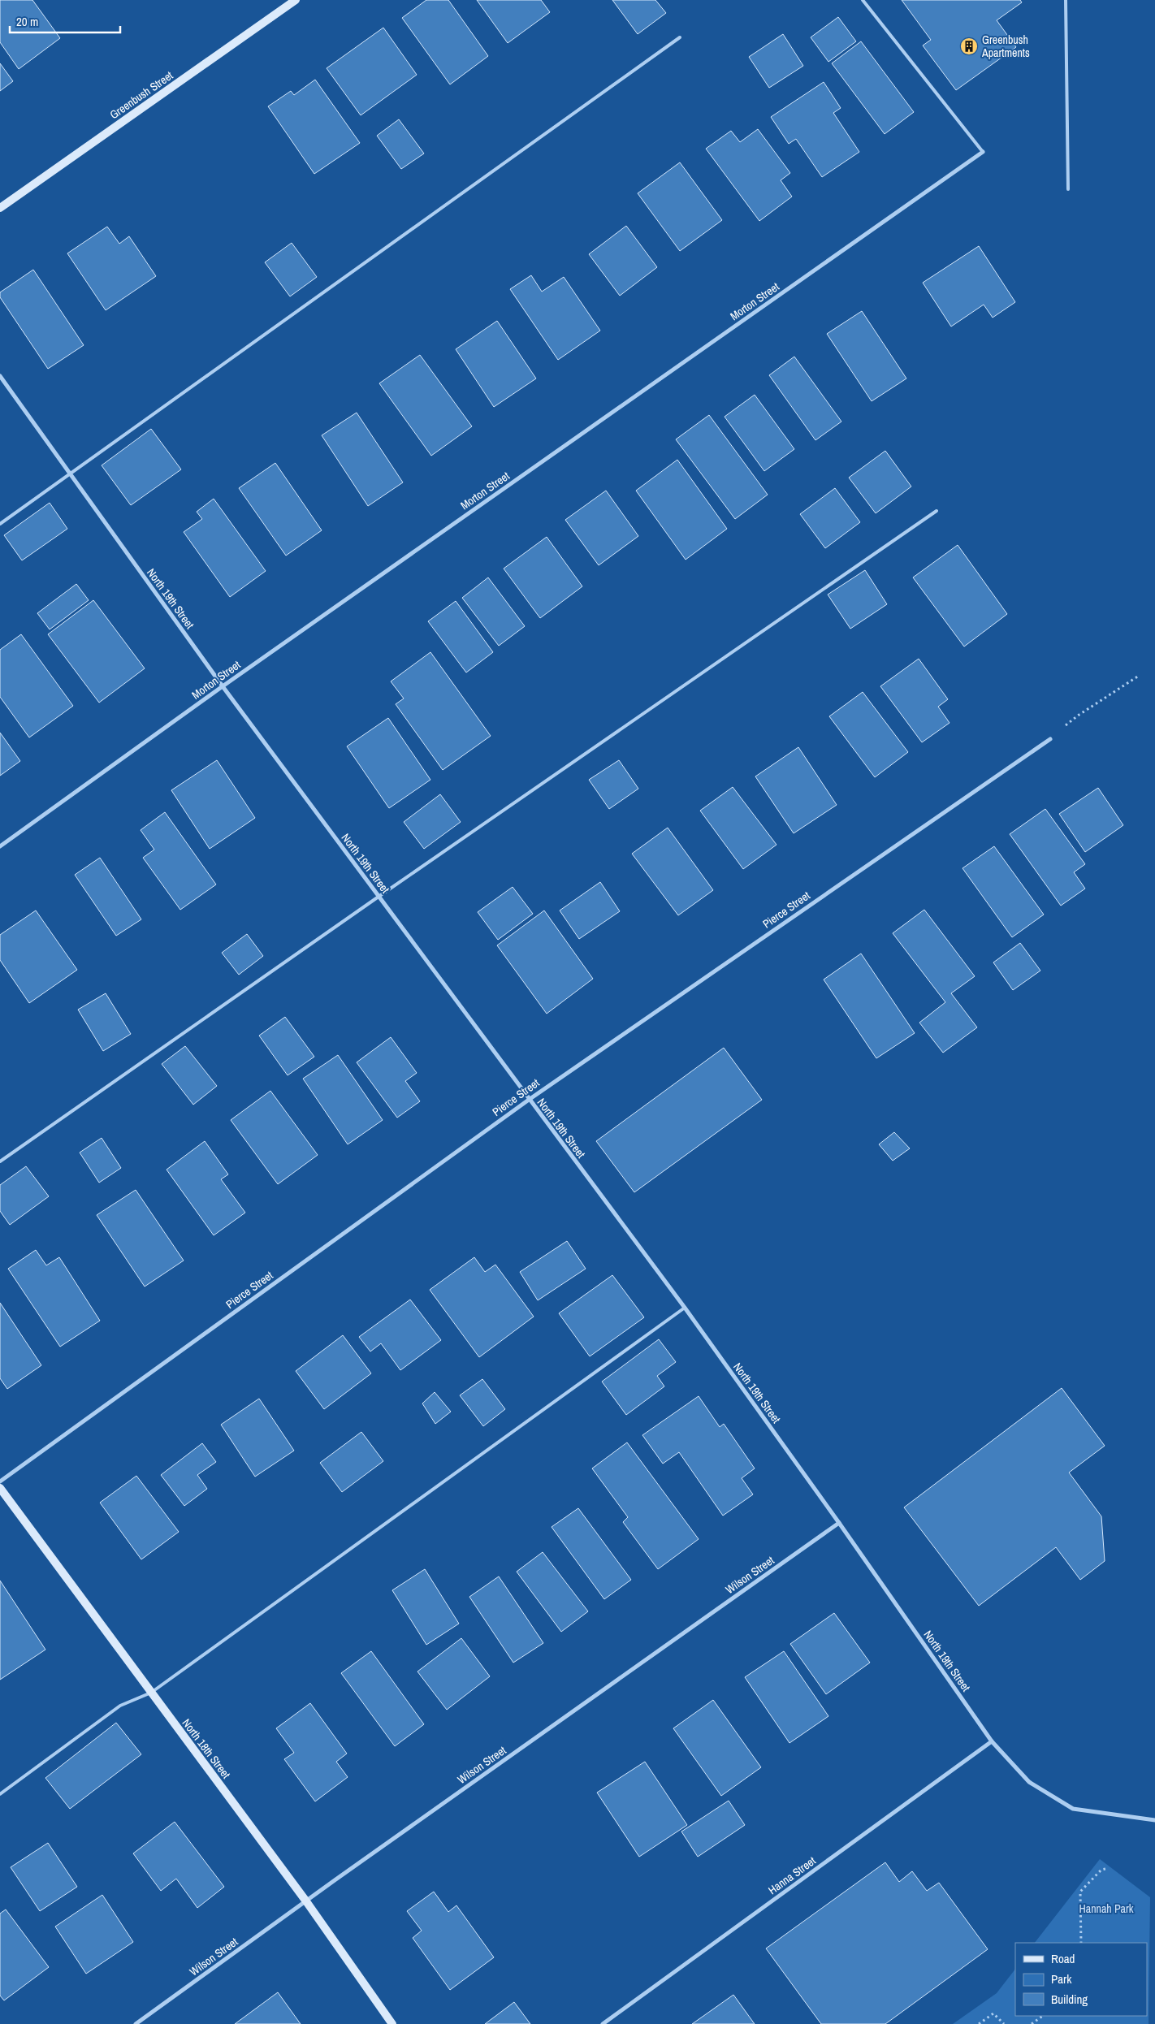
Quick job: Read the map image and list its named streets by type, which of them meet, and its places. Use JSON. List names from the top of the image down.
{
  "streets": {
    "main road": ["Greenbush Street", "North 18th Street"],
    "street": [
      "Morton Street",
      "North 19th Street",
      "Pierce Street",
      "Wilson Street",
      "Hanna Street"
    ]
  },
  "crossings": [
    ["Morton Street", "North 19th Street"],
    ["North 19th Street", "Pierce Street"],
    ["North 19th Street", "Wilson Street"],
    ["North 19th Street", "Hanna Street"],
    ["Wilson Street", "North 18th Street"]
  ],
  "parks": ["Hannah Park"],
  "places": {
    "building": ["Greenbush Apartments"]
  },
  "legend": ["Road", "Park", "Building"],
  "scale_bar": "20 m"
}
